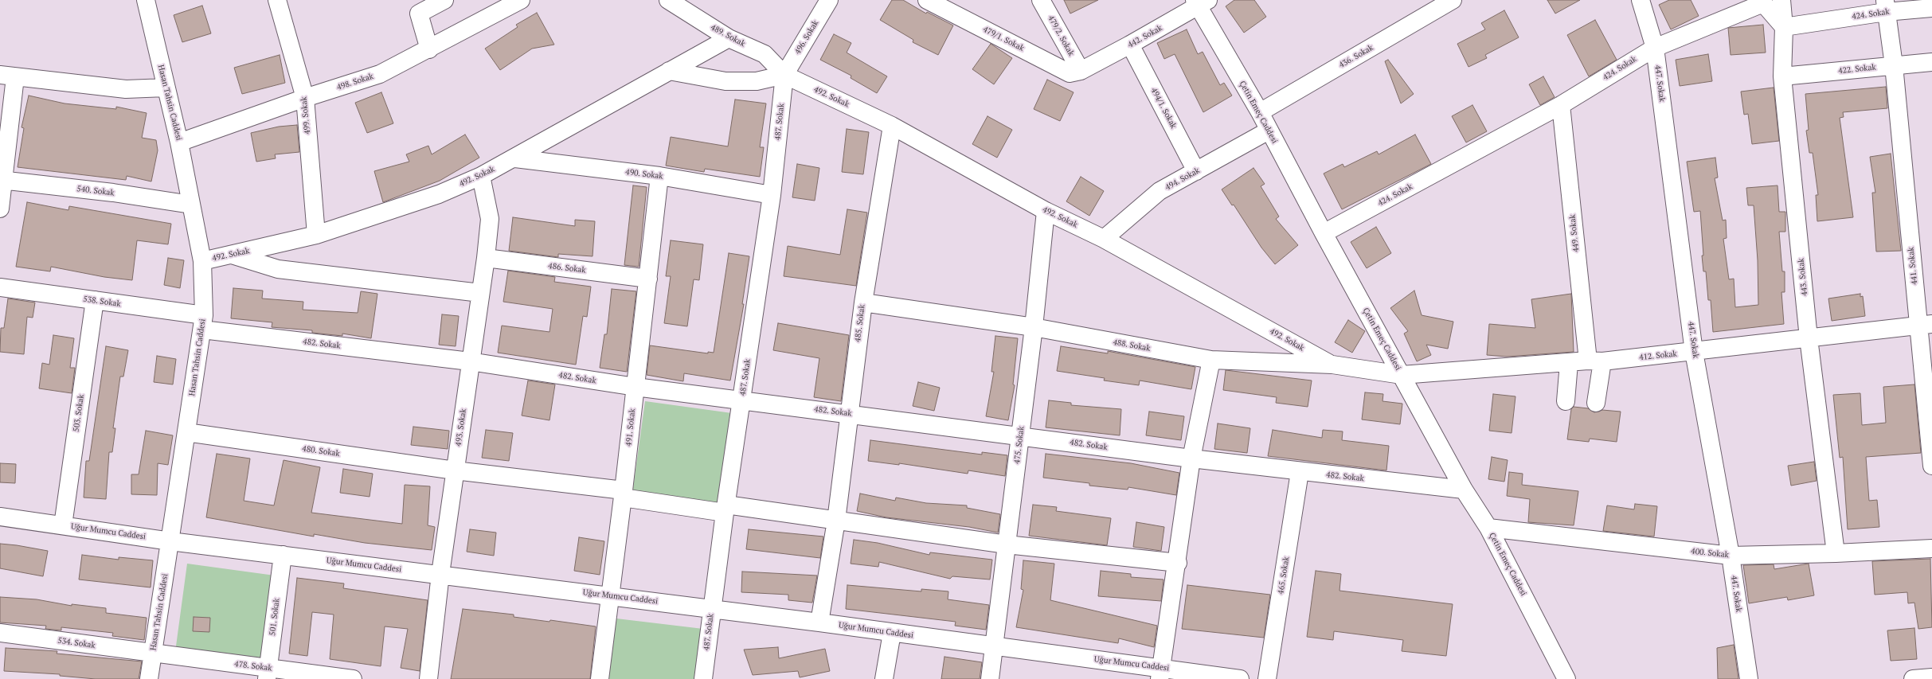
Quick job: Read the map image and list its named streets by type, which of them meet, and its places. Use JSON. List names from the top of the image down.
{
  "streets": {
    "street": [
      "424. Sokak",
      "489. Sokak",
      "479/2. Sokak",
      "442. Sokak",
      "496. Sokak",
      "479/1. Sokak",
      "436. Sokak",
      "422. Sokak",
      "498. Sokak",
      "447. Sokak",
      "492. Sokak",
      "Hasan Tahsin Caddesi",
      "494/1. Sokak",
      "Çetin Emeç Caddesi",
      "499. Sokak",
      "487. Sokak",
      "490. Sokak",
      "494. Sokak",
      "540. Sokak",
      "449. Sokak",
      "441. Sokak",
      "486. Sokak",
      "443. Sokak",
      "538. Sokak",
      "485. Sokak",
      "482. Sokak",
      "488. Sokak",
      "412. Sokak",
      "503. Sokak",
      "493. Sokak",
      "491. Sokak",
      "475. Sokak",
      "480. Sokak",
      "Uğur Mumcu Caddesi",
      "400. Sokak",
      "465. Sokak",
      "501. Sokak",
      "534. Sokak",
      "478. Sokak"
    ]
  },
  "crossings": [
    ["424. Sokak", "447. Sokak"],
    ["424. Sokak", "Çetin Emeç Caddesi"],
    ["424. Sokak", "449. Sokak"],
    ["424. Sokak", "441. Sokak"],
    ["424. Sokak", "443. Sokak"],
    ["489. Sokak", "496. Sokak"],
    ["489. Sokak", "492. Sokak"],
    ["489. Sokak", "487. Sokak"],
    ["479/2. Sokak", "442. Sokak"],
    ["479/2. Sokak", "479/1. Sokak"],
    ["442. Sokak", "479/1. Sokak"],
    ["442. Sokak", "494/1. Sokak"],
    ["442. Sokak", "Çetin Emeç Caddesi"],
    ["496. Sokak", "492. Sokak"],
    ["496. Sokak", "487. Sokak"],
    ["436. Sokak", "Çetin Emeç Caddesi"],
    ["422. Sokak", "441. Sokak"],
    ["422. Sokak", "443. Sokak"],
    ["498. Sokak", "Hasan Tahsin Caddesi"],
    ["498. Sokak", "499. Sokak"],
    ["447. Sokak", "412. Sokak"],
    ["447. Sokak", "400. Sokak"],
    ["492. Sokak", "Hasan Tahsin Caddesi"],
    ["492. Sokak", "499. Sokak"],
    ["492. Sokak", "487. Sokak"],
    ["492. Sokak", "490. Sokak"],
    ["492. Sokak", "494. Sokak"],
    ["492. Sokak", "485. Sokak"],
    ["492. Sokak", "488. Sokak"],
    ["492. Sokak", "493. Sokak"],
    ["492. Sokak", "475. Sokak"],
    ["Hasan Tahsin Caddesi", "540. Sokak"],
    ["Hasan Tahsin Caddesi", "538. Sokak"],
    ["Hasan Tahsin Caddesi", "482. Sokak"],
    ["Hasan Tahsin Caddesi", "480. Sokak"],
    ["Hasan Tahsin Caddesi", "Uğur Mumcu Caddesi"],
    ["Hasan Tahsin Caddesi", "534. Sokak"],
    ["Hasan Tahsin Caddesi", "478. Sokak"],
    ["494/1. Sokak", "494. Sokak"],
    ["Çetin Emeç Caddesi", "494. Sokak"],
    ["Çetin Emeç Caddesi", "482. Sokak"],
    ["Çetin Emeç Caddesi", "488. Sokak"],
    ["Çetin Emeç Caddesi", "412. Sokak"],
    ["Çetin Emeç Caddesi", "400. Sokak"],
    ["487. Sokak", "490. Sokak"],
    ["487. Sokak", "482. Sokak"],
    ["487. Sokak", "480. Sokak"],
    ["487. Sokak", "Uğur Mumcu Caddesi"],
    ["490. Sokak", "491. Sokak"],
    ["449. Sokak", "412. Sokak"],
    ["441. Sokak", "412. Sokak"],
    ["486. Sokak", "493. Sokak"],
    ["486. Sokak", "491. Sokak"],
    ["443. Sokak", "412. Sokak"],
    ["443. Sokak", "400. Sokak"],
    ["538. Sokak", "482. Sokak"],
    ["538. Sokak", "503. Sokak"],
    ["485. Sokak", "482. Sokak"],
    ["485. Sokak", "488. Sokak"],
    ["485. Sokak", "480. Sokak"],
    ["485. Sokak", "Uğur Mumcu Caddesi"],
    ["482. Sokak", "493. Sokak"],
    ["482. Sokak", "491. Sokak"],
    ["482. Sokak", "475. Sokak"],
    ["482. Sokak", "465. Sokak"],
    ["488. Sokak", "412. Sokak"],
    ["488. Sokak", "475. Sokak"],
    ["503. Sokak", "Uğur Mumcu Caddesi"],
    ["493. Sokak", "480. Sokak"],
    ["493. Sokak", "Uğur Mumcu Caddesi"],
    ["491. Sokak", "480. Sokak"],
    ["491. Sokak", "Uğur Mumcu Caddesi"],
    ["475. Sokak", "480. Sokak"],
    ["475. Sokak", "Uğur Mumcu Caddesi"],
    ["Uğur Mumcu Caddesi", "501. Sokak"],
    ["501. Sokak", "478. Sokak"],
    ["534. Sokak", "478. Sokak"]
  ]
}
